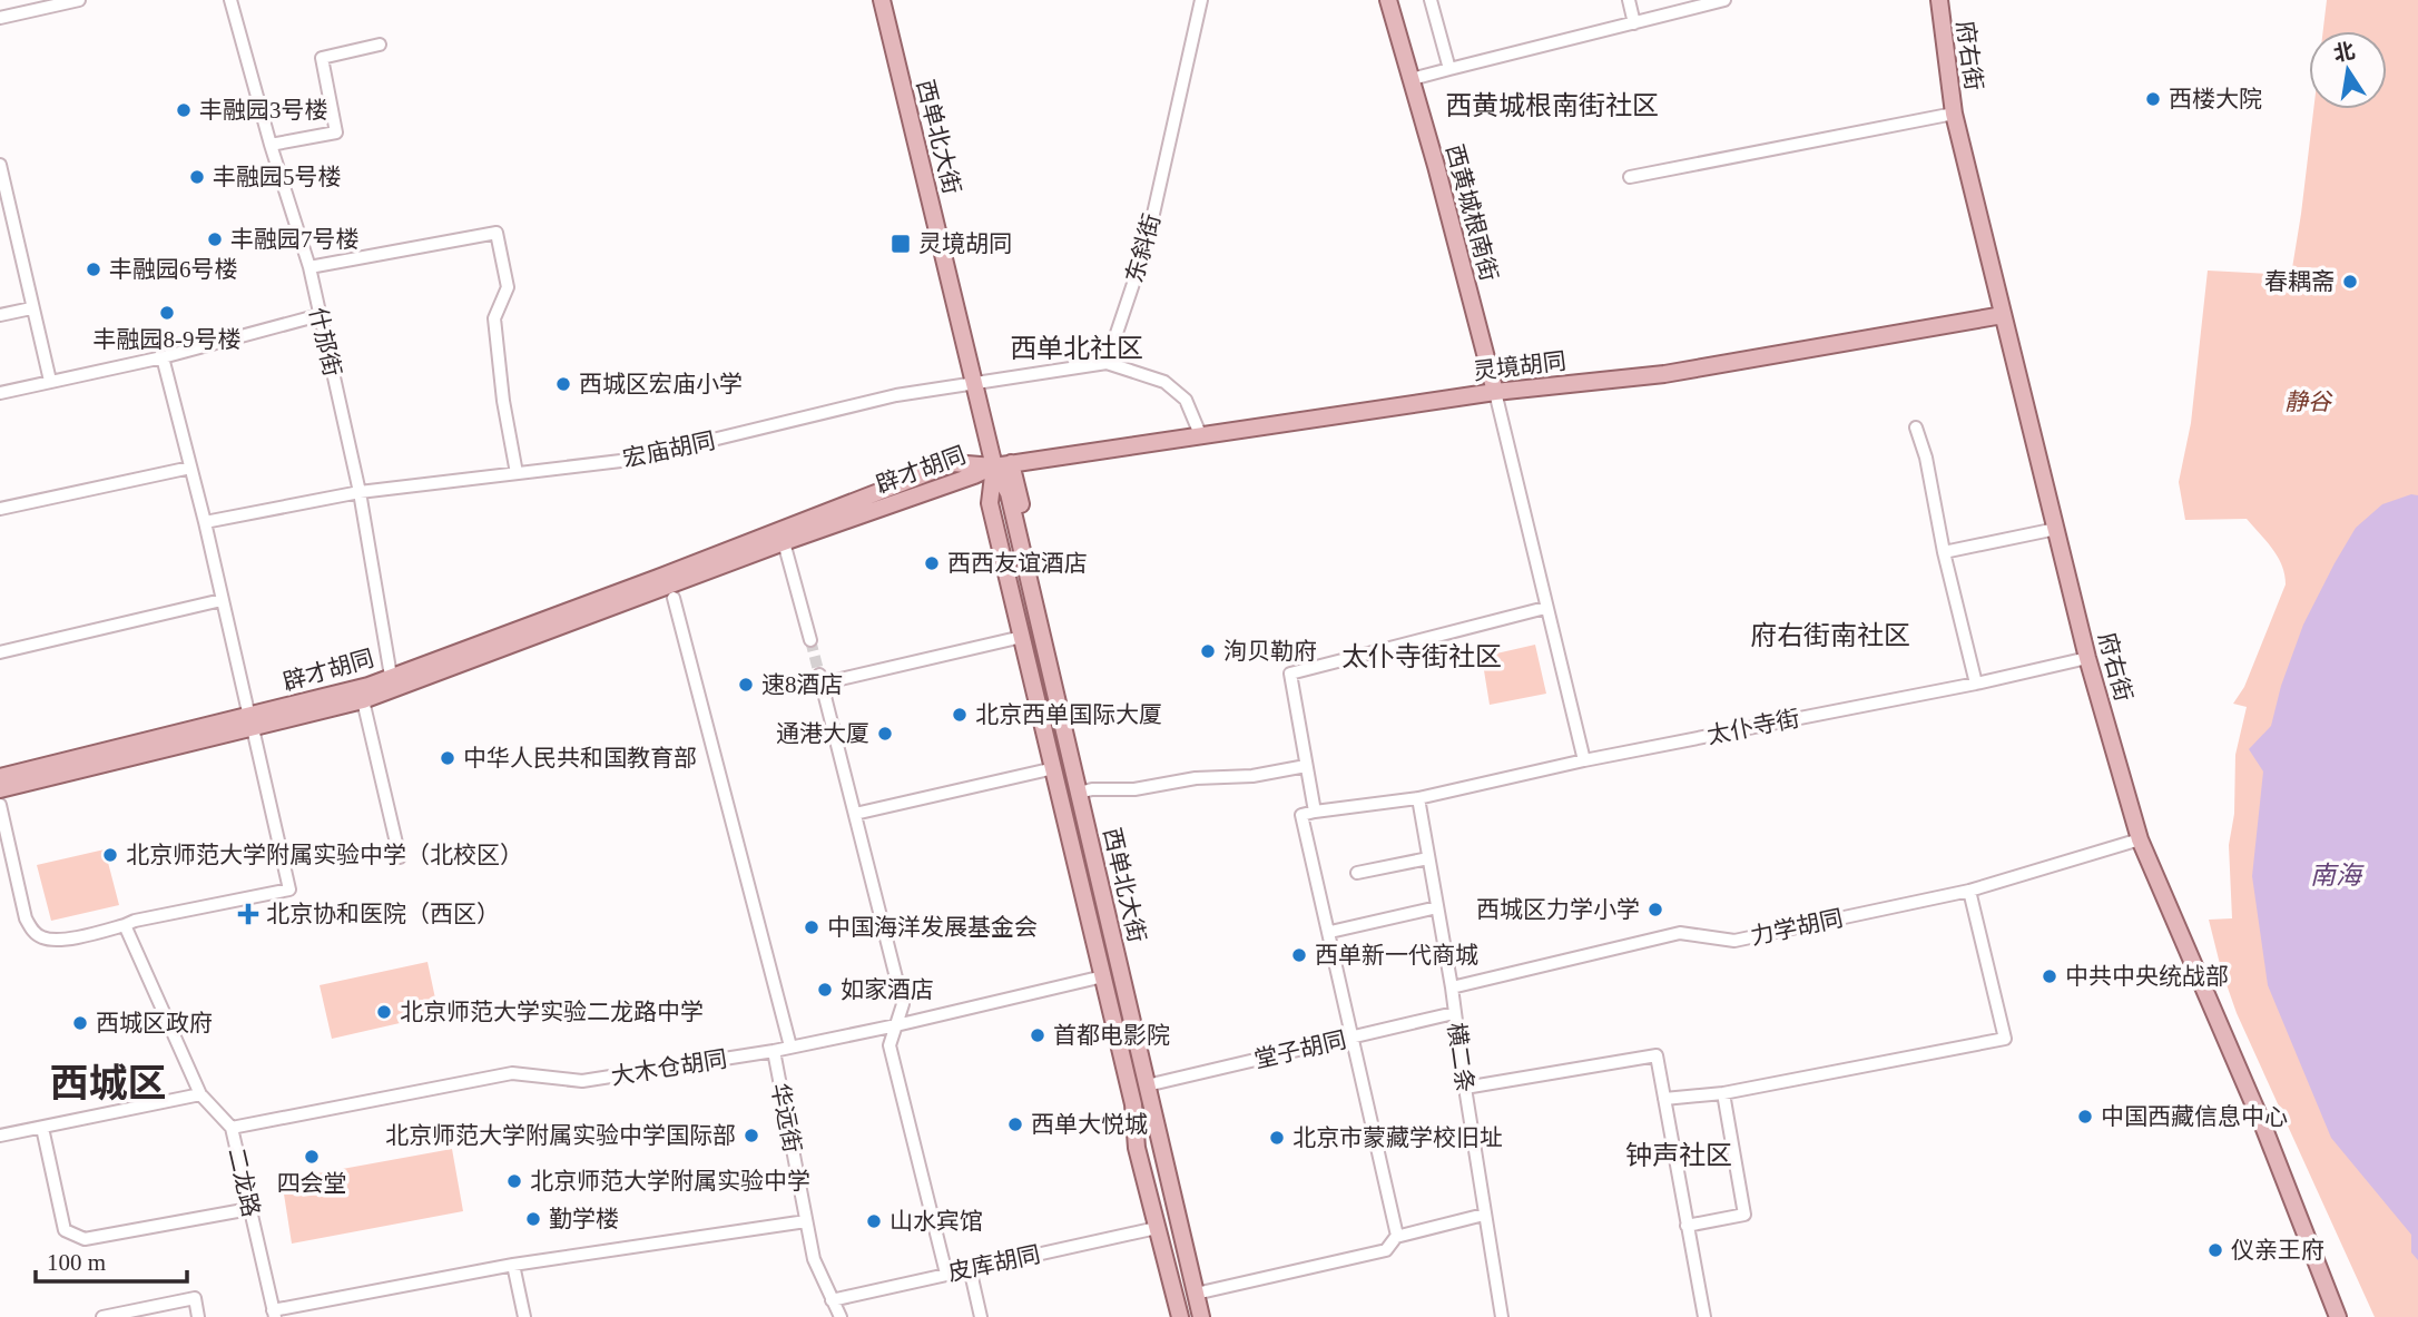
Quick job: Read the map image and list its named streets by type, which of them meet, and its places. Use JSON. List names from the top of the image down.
{
  "streets": {
    "main road": [
      "府右街",
      "西单北大街",
      "西黄城根南街",
      "灵境胡同",
      "辟才胡同"
    ],
    "street": [
      "东斜街",
      "什邡街",
      "宏庙胡同",
      "太仆寺街",
      "力学胡同",
      "堂子胡同",
      "横二条",
      "大木仓胡同",
      "华远街",
      "二龙路",
      "皮库胡同"
    ]
  },
  "crossings": [
    ["府右街", "灵境胡同"],
    ["府右街", "太仆寺街"],
    ["府右街", "力学胡同"],
    ["西单北大街", "灵境胡同"],
    ["西单北大街", "宏庙胡同"],
    ["西单北大街", "辟才胡同"],
    ["西单北大街", "堂子胡同"],
    ["西单北大街", "大木仓胡同"],
    ["西单北大街", "皮库胡同"],
    ["西黄城根南街", "灵境胡同"],
    ["什邡街", "宏庙胡同"],
    ["什邡街", "辟才胡同"],
    ["灵境胡同", "辟才胡同"],
    ["太仆寺街", "横二条"],
    ["力学胡同", "横二条"],
    ["堂子胡同", "横二条"],
    ["大木仓胡同", "华远街"],
    ["大木仓胡同", "二龙路"],
    ["华远街", "皮库胡同"]
  ],
  "districts": [
    "西黄城根南街社区",
    "西单北社区",
    "府右街南社区",
    "太仆寺街社区",
    "西城区",
    "钟声社区"
  ],
  "water": ["南海"],
  "parks": ["静谷"],
  "places": {
    "other": [
      "西楼大院",
      "丰融园3号楼",
      "丰融园5号楼",
      "丰融园7号楼",
      "丰融园6号楼",
      "春耦斋",
      "丰融园8-9号楼",
      "西城区宏庙小学",
      "西西友谊酒店",
      "洵贝勒府",
      "速8酒店",
      "北京西单国际大厦",
      "通港大厦",
      "中华人民共和国教育部",
      "北京师范大学附属实验中学（北校区）",
      "西城区力学小学",
      "中国海洋发展基金会",
      "西单新一代商城",
      "中共中央统战部",
      "如家酒店",
      "北京师范大学实验二龙路中学",
      "西城区政府",
      "首都电影院",
      "中国西藏信息中心",
      "西单大悦城",
      "北京师范大学附属实验中学国际部",
      "北京市蒙藏学校旧址",
      "四会堂",
      "北京师范大学附属实验中学",
      "勤学楼",
      "山水宾馆",
      "仪亲王府"
    ],
    "transit": ["灵境胡同"],
    "health": ["北京协和医院（西区）"]
  },
  "scale_bar": "100 m",
  "north": "top"
}
